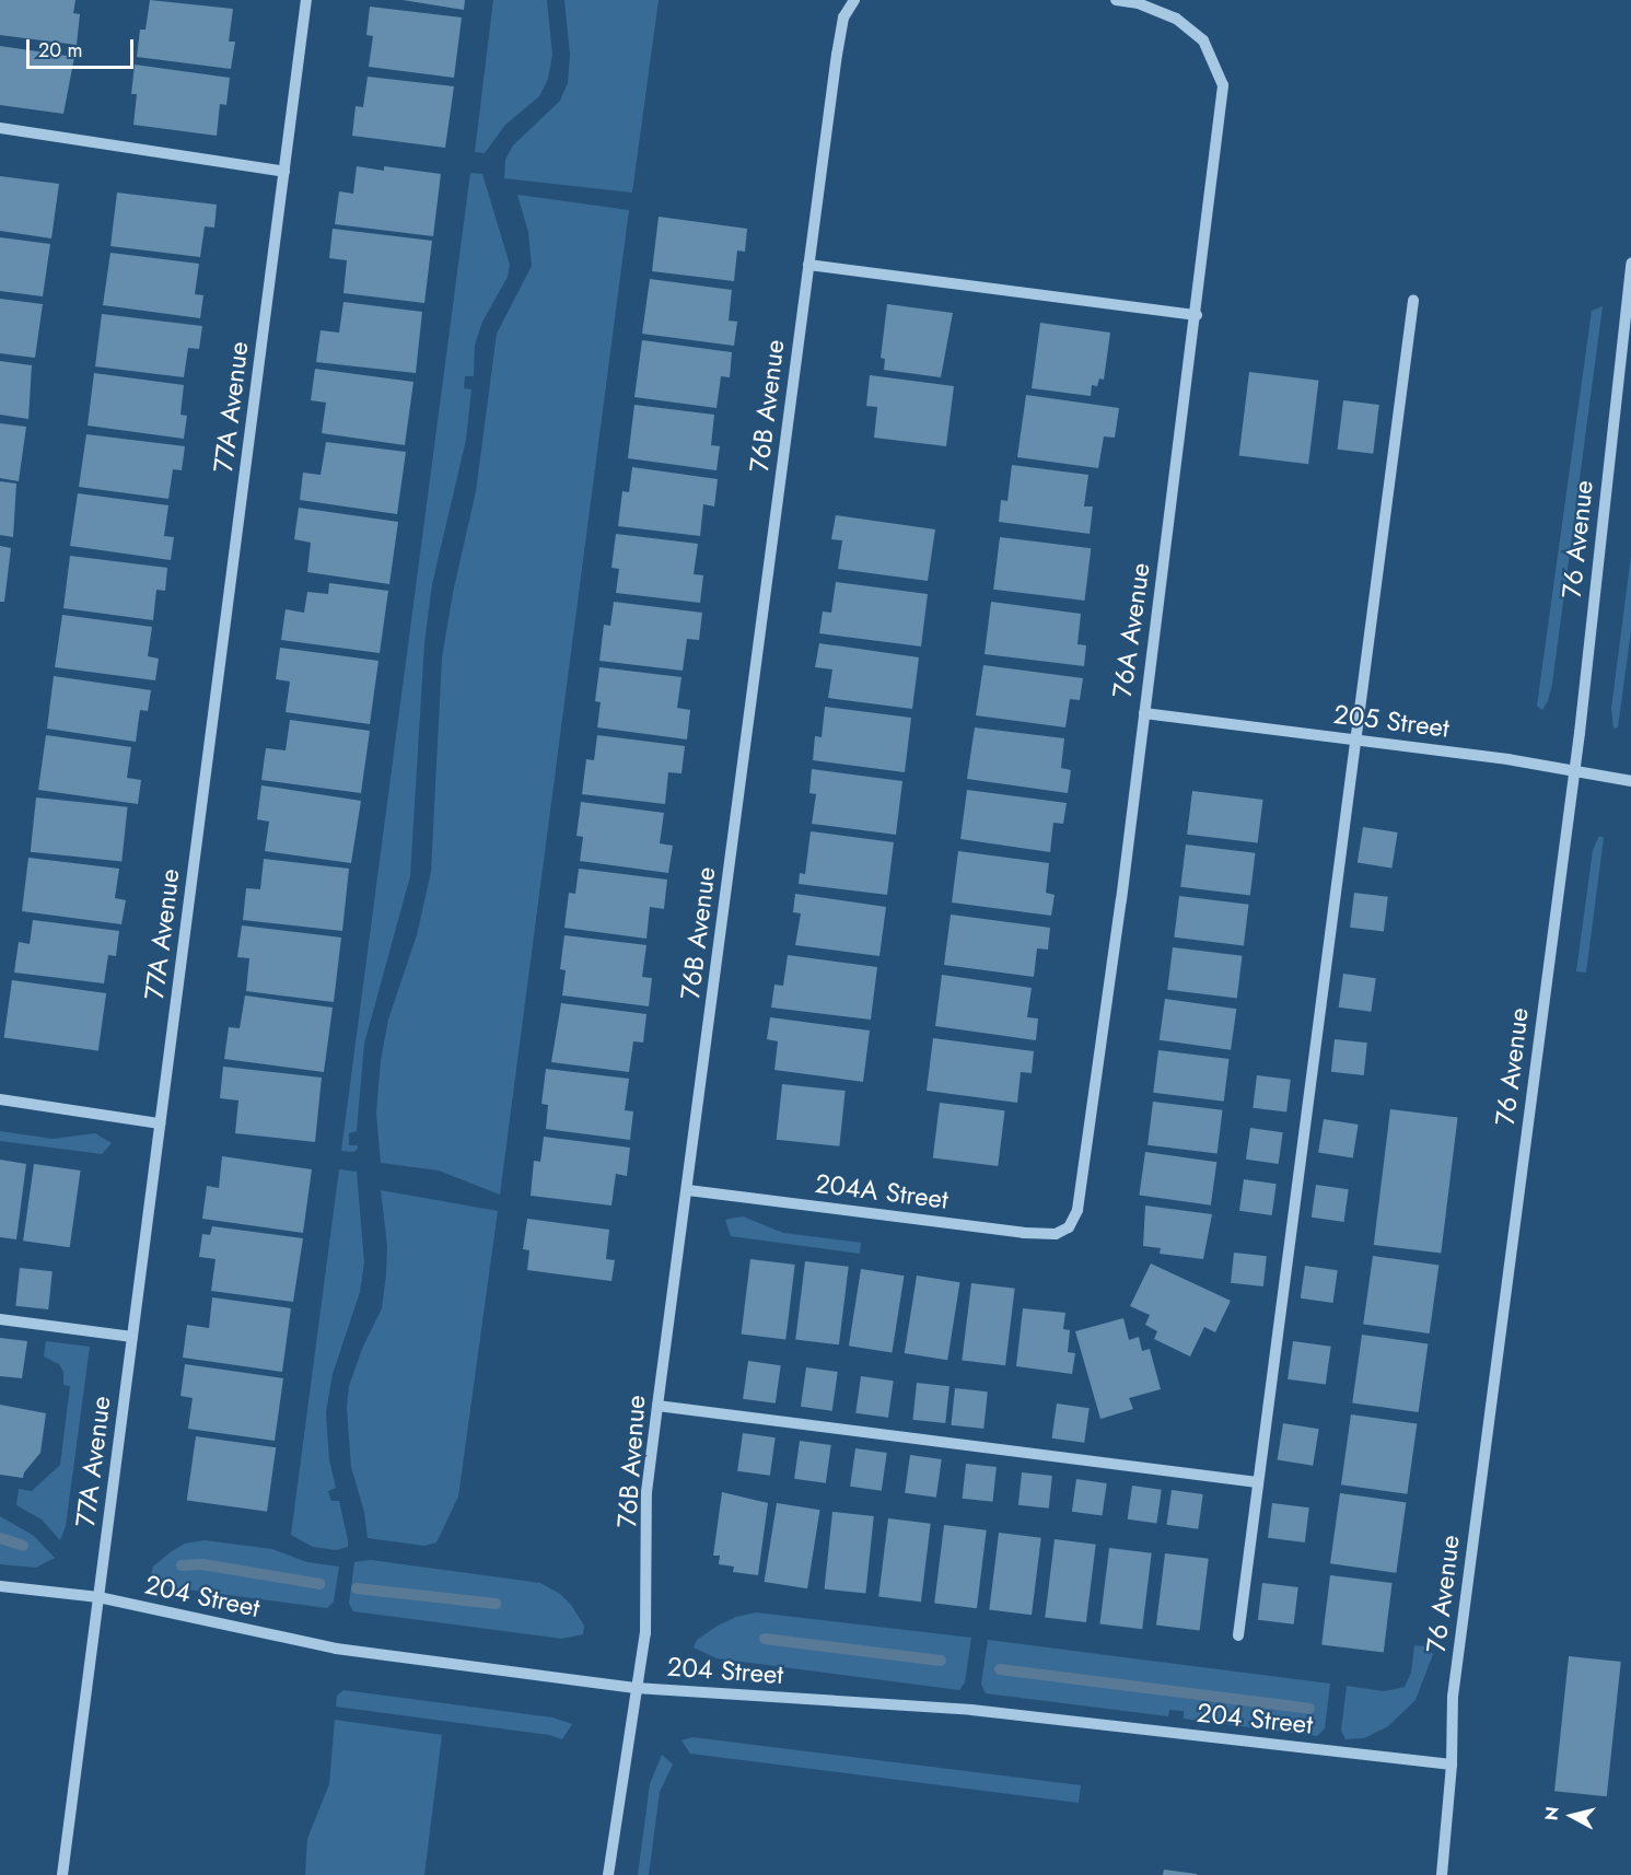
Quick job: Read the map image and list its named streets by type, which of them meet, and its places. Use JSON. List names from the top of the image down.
{
  "streets": {
    "street": [
      "76B Avenue",
      "77A Avenue",
      "76 Avenue",
      "76A Avenue",
      "205 Street",
      "204A Street",
      "204 Street"
    ]
  },
  "crossings": [
    ["76B Avenue", "204A Street"],
    ["76B Avenue", "204 Street"],
    ["77A Avenue", "204 Street"],
    ["76 Avenue", "205 Street"],
    ["76 Avenue", "204 Street"],
    ["76A Avenue", "205 Street"],
    ["76A Avenue", "204A Street"]
  ],
  "scale_bar": "20 m",
  "north": "left"
}
